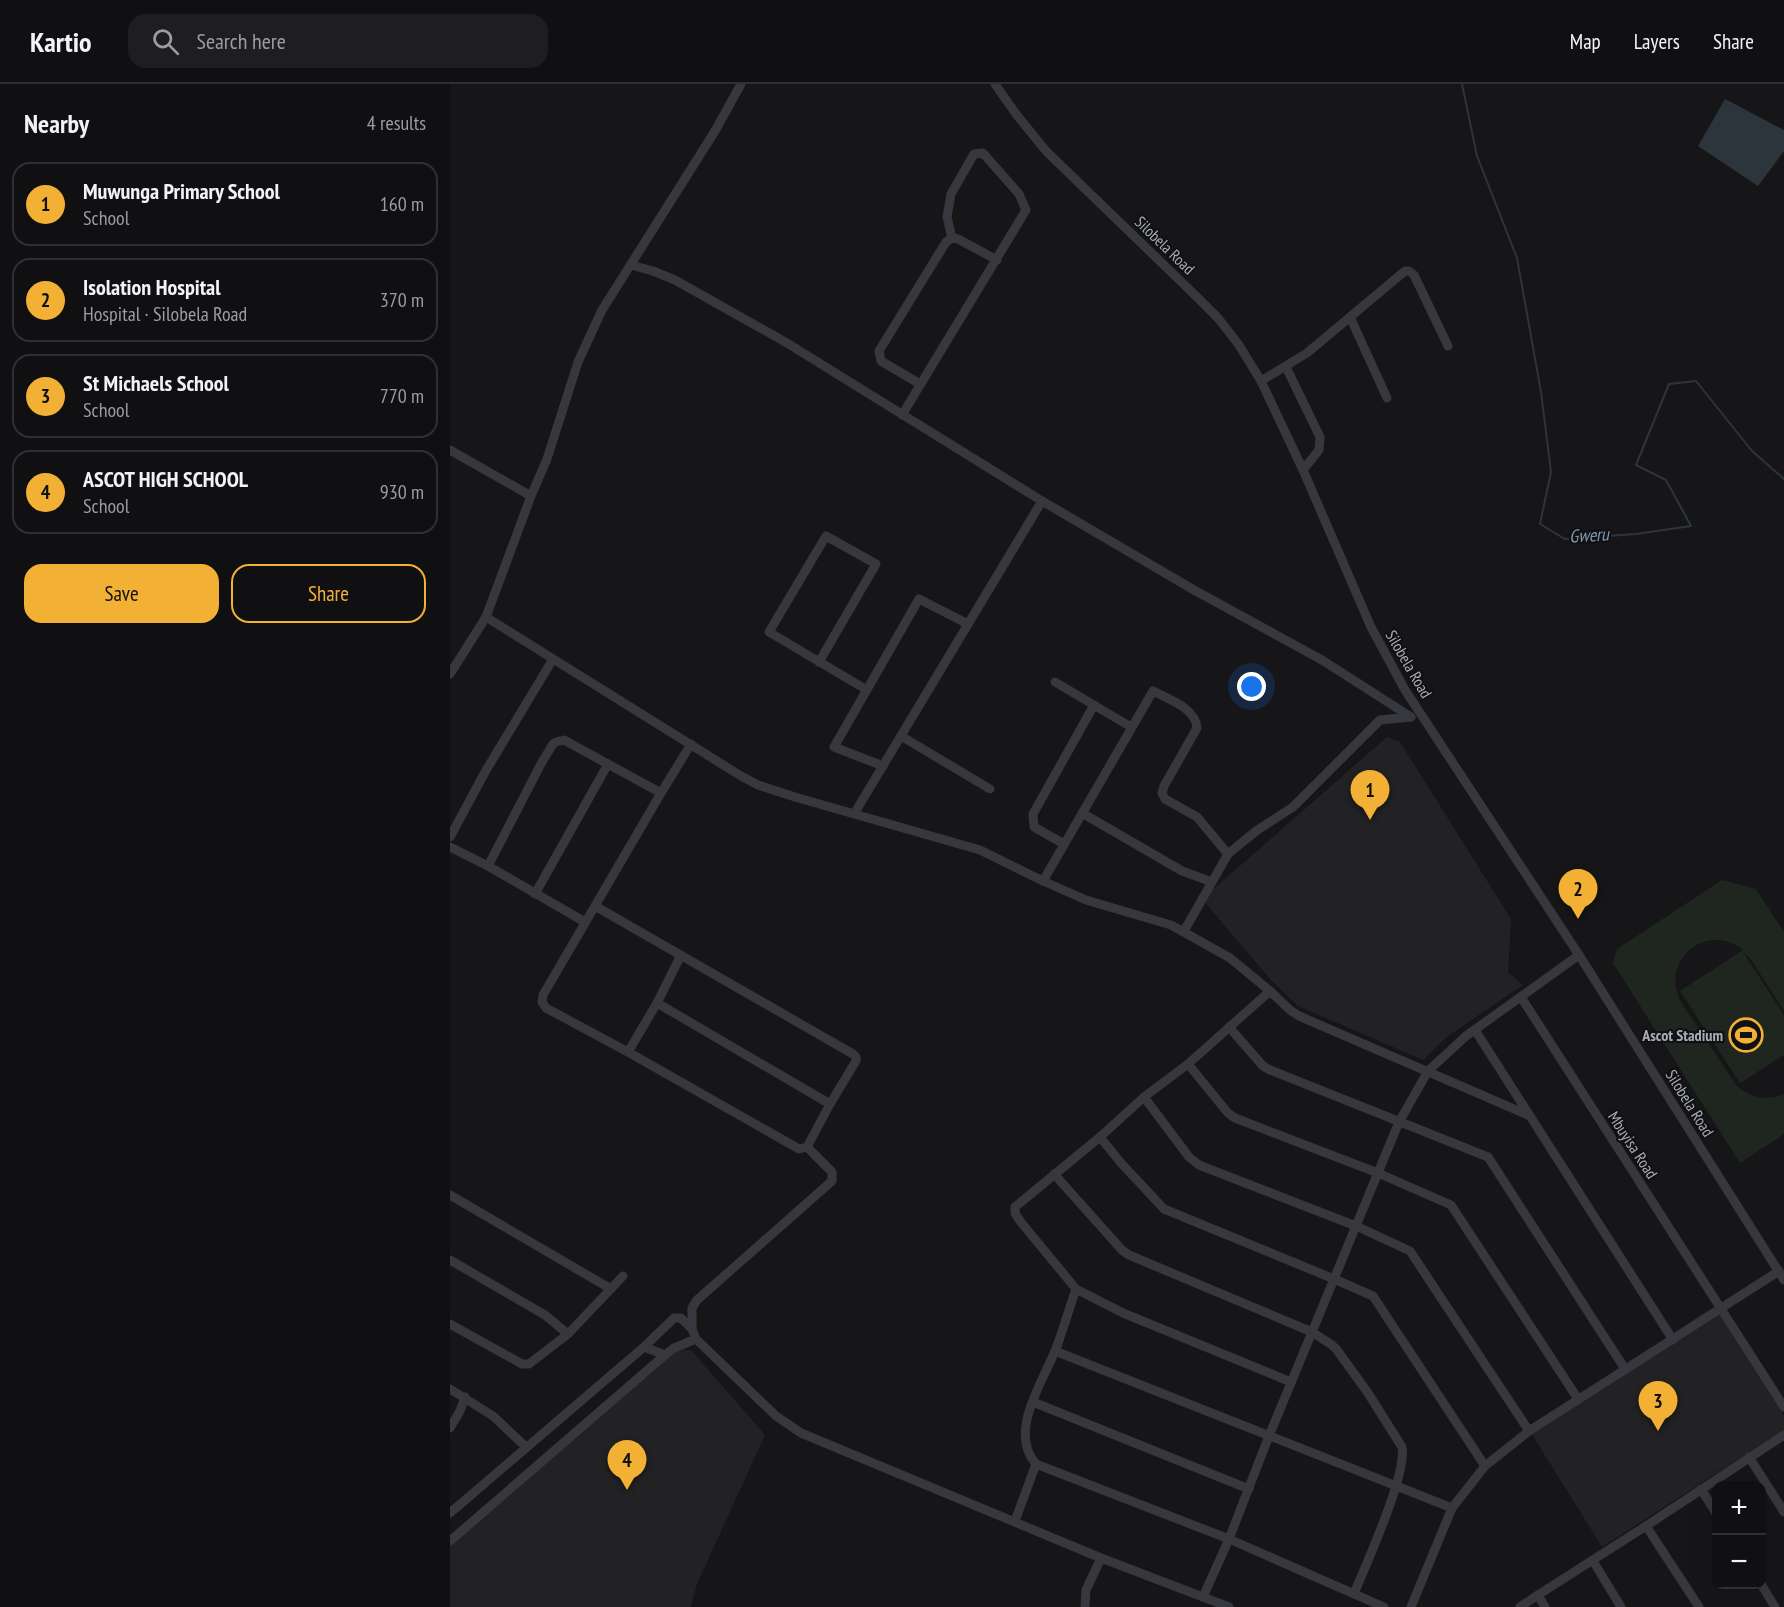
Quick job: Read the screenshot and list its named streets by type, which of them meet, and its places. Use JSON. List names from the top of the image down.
{
  "streets": {
    "street": ["Silobela Road", "Mbuyisa Road"]
  },
  "water": ["Gweru"],
  "places": {
    "sports": ["Ascot Stadium"]
  },
  "page": {
    "header": "Kartio",
    "search": "Search here",
    "nav": ["Map", "Layers", "Share"],
    "heading": ["Nearby", "4 results"],
    "list": [
      {
        "mark": "1",
        "name": "Muwunga Primary School",
        "note": "School",
        "value": "160 m"
      },
      {
        "mark": "2",
        "name": "Isolation Hospital",
        "note": "Hospital · Silobela Road",
        "value": "370 m"
      },
      {
        "mark": "3",
        "name": "St Michaels School",
        "note": "School",
        "value": "770 m"
      },
      {
        "mark": "4",
        "name": "ASCOT HIGH SCHOOL",
        "note": "School",
        "value": "930 m"
      }
    ],
    "buttons": ["Save", "Share"],
    "pins": [
      "1",
      "2",
      "3",
      "4"
    ],
    "map_buttons": ["+", "−"]
  }
}
